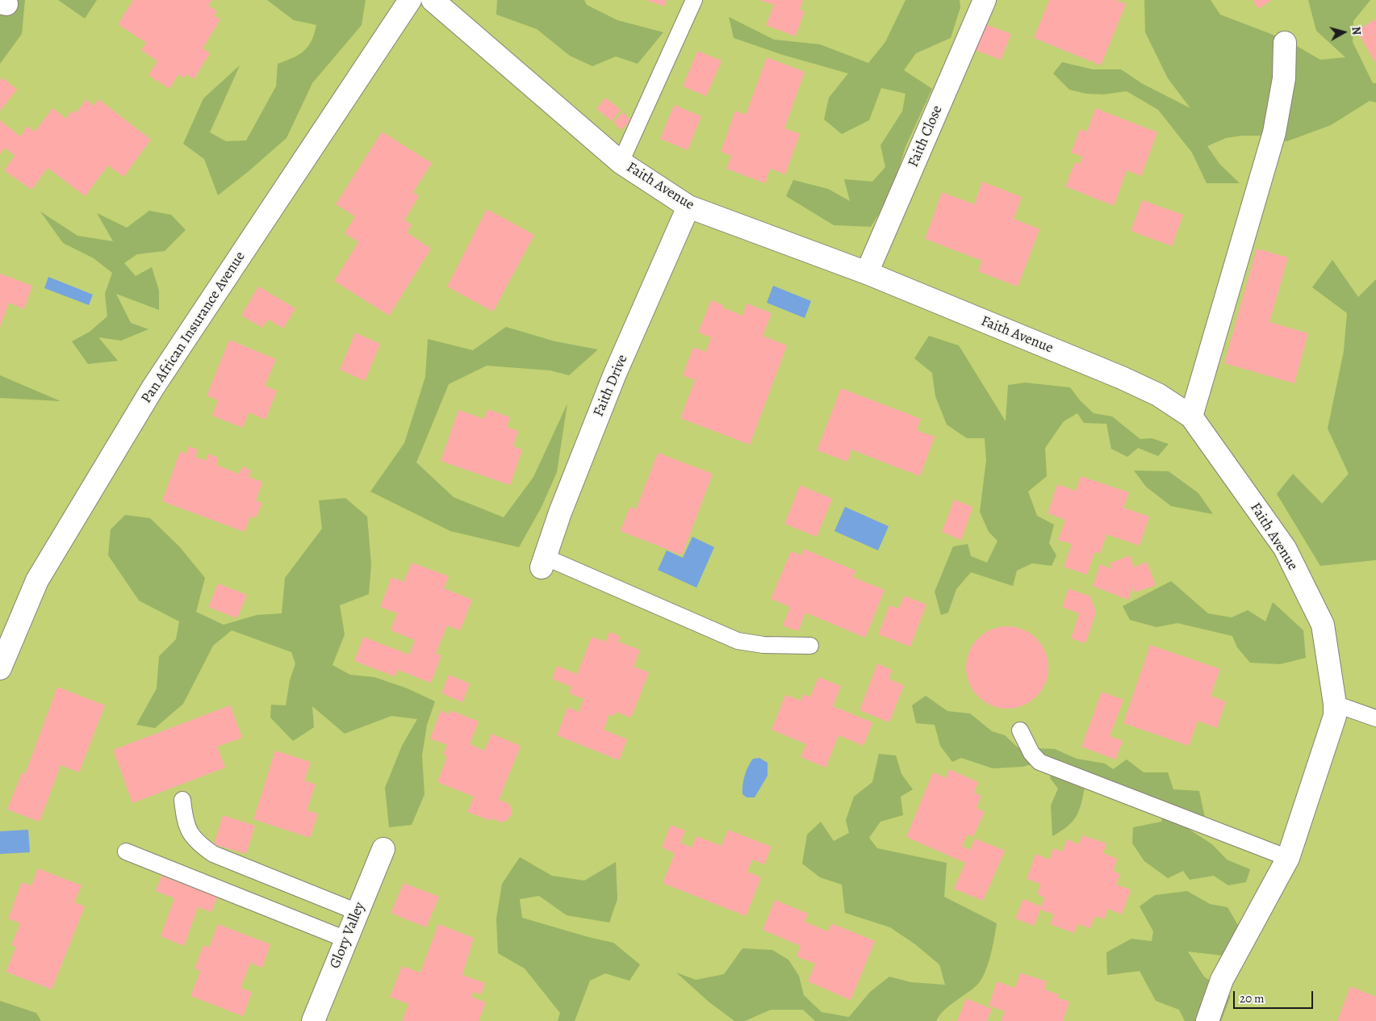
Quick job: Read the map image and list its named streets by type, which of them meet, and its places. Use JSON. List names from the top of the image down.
{
  "streets": {
    "street": [
      "Faith Close",
      "Faith Avenue",
      "Pan African Insurance Avenue",
      "Faith Drive",
      "Glory Valley"
    ]
  },
  "crossings": [
    ["Faith Close", "Faith Avenue"],
    ["Faith Avenue", "Faith Drive"]
  ],
  "scale_bar": "20 m",
  "north": "right"
}
